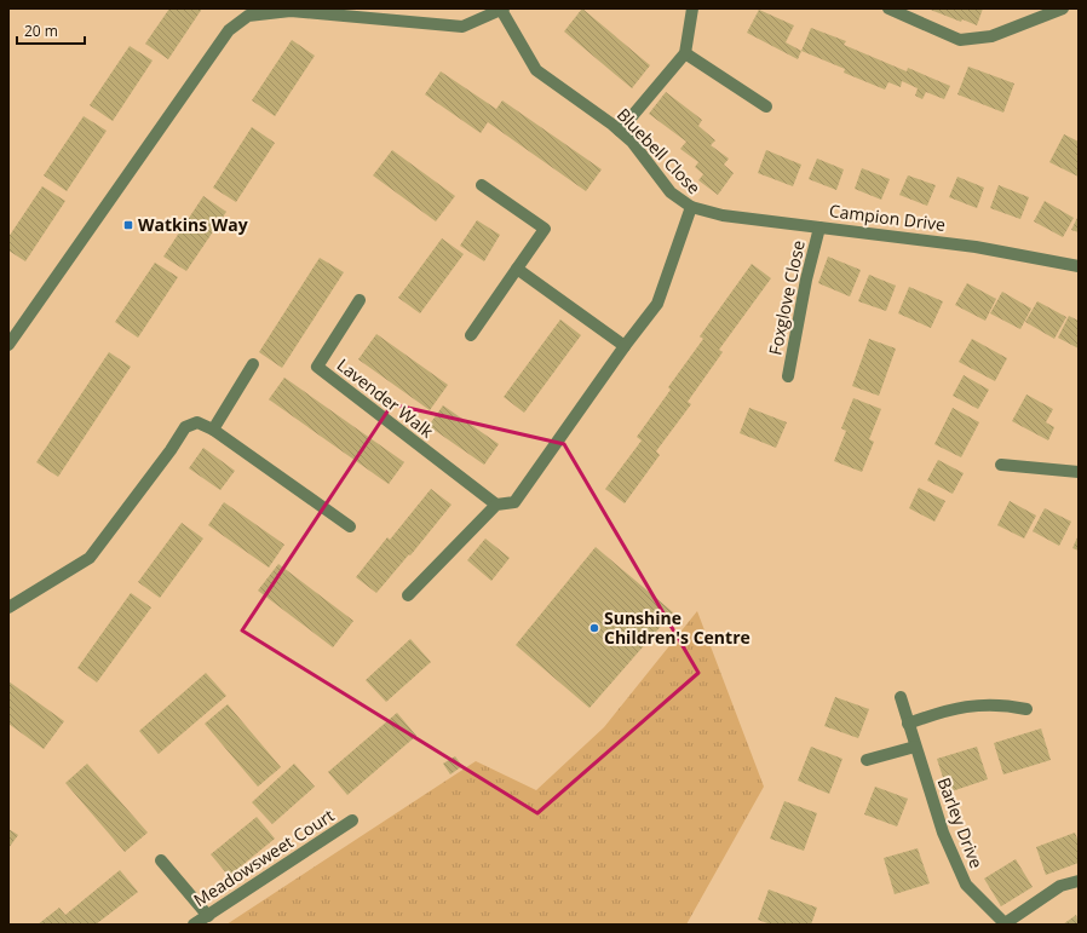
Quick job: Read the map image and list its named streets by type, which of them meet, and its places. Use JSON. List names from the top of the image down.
{
  "streets": {
    "street": [
      "Bluebell Close",
      "Campion Drive",
      "Foxglove Close",
      "Lavender Walk",
      "Barley Drive",
      "Meadowsweet Court"
    ]
  },
  "crossings": [
    ["Bluebell Close", "Campion Drive"],
    ["Bluebell Close", "Lavender Walk"],
    ["Campion Drive", "Foxglove Close"]
  ],
  "places": {
    "transit": ["Watkins Way"],
    "other": ["Sunshine Children's Centre"]
  },
  "scale_bar": "20 m"
}
